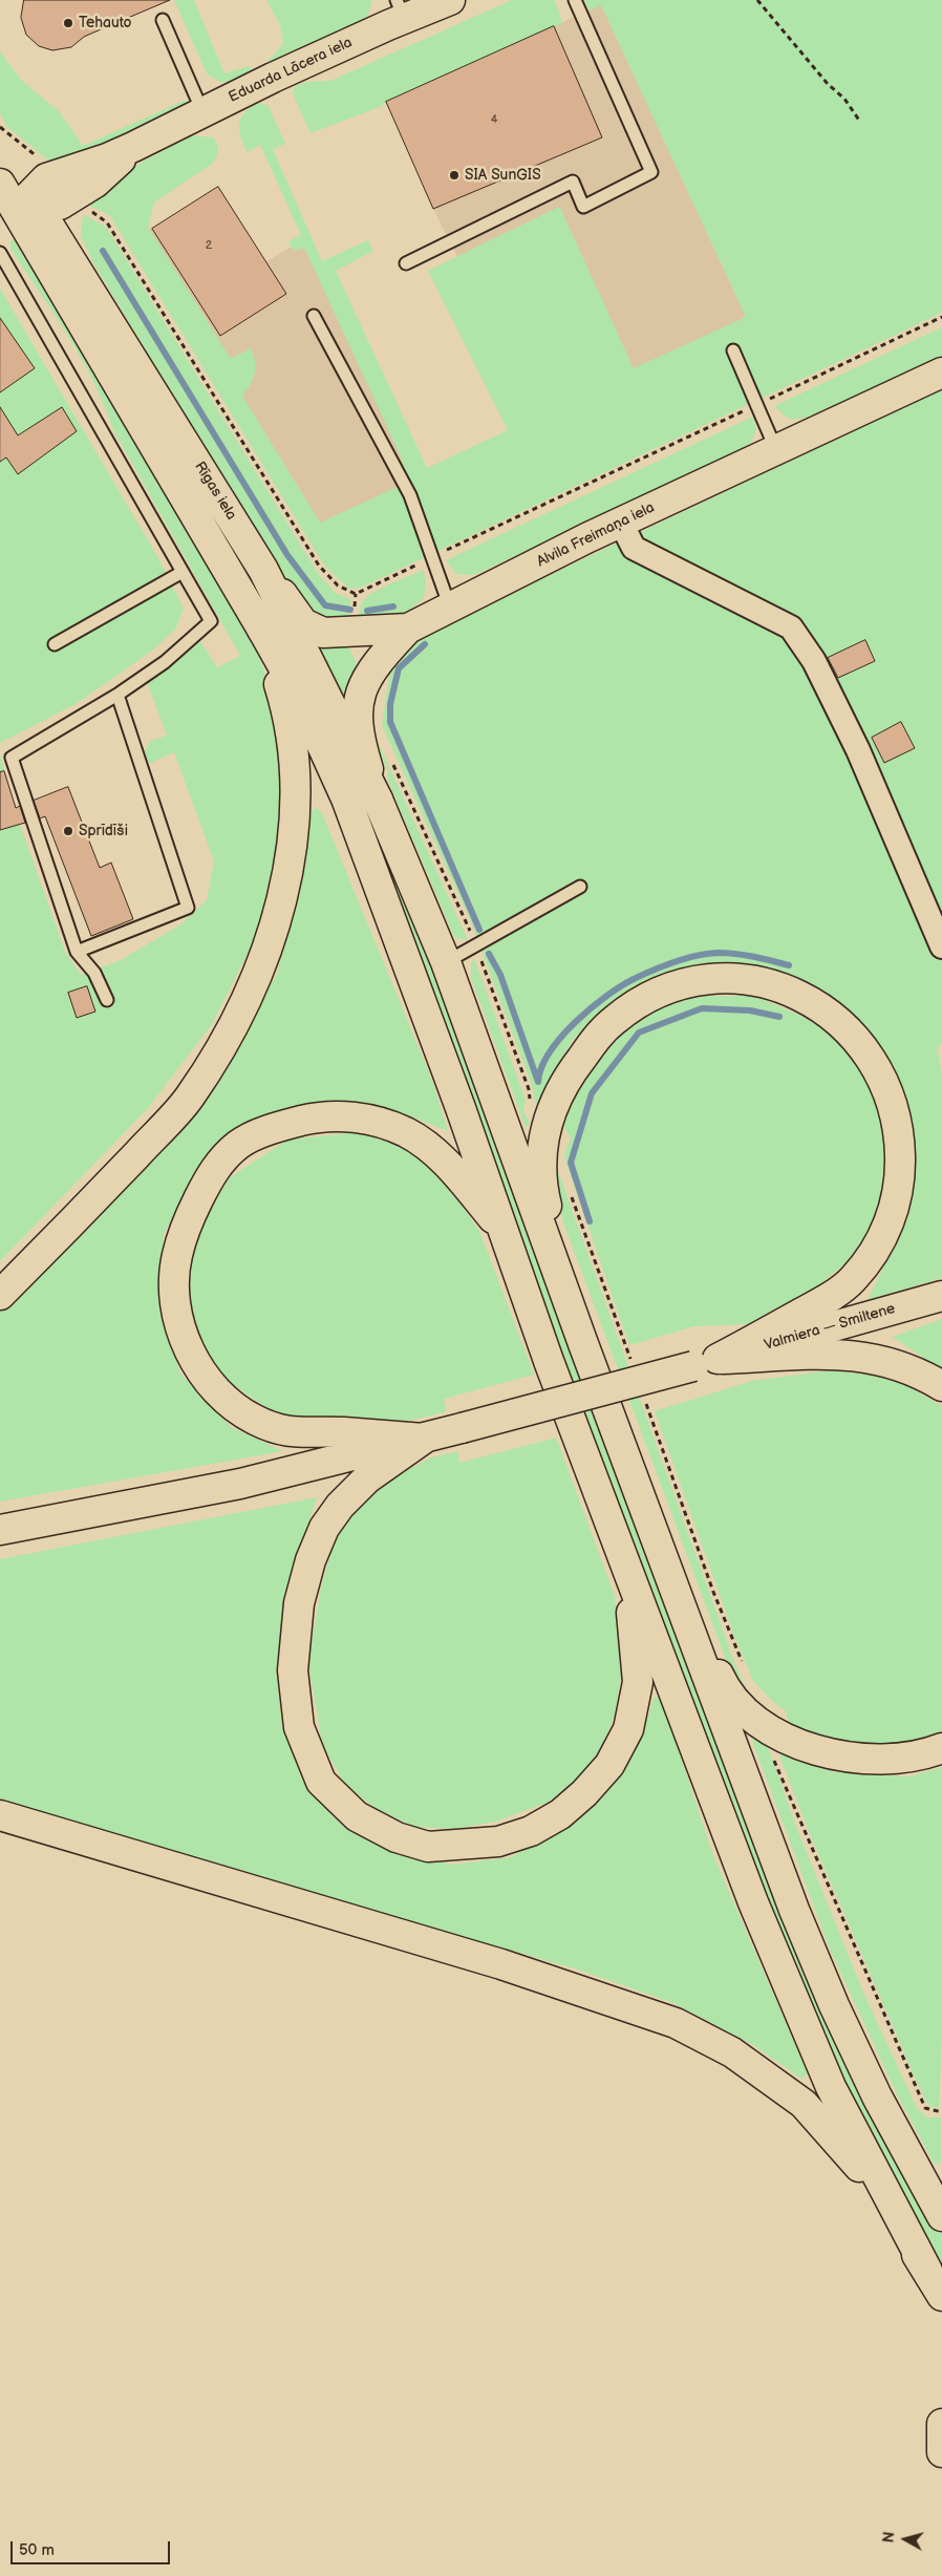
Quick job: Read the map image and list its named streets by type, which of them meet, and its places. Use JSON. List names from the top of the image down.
{
  "streets": {
    "main road": [
      "Eduarda Lācera iela",
      "Rīgas iela",
      "Alvila Freimaņa iela",
      "Valmiera — Smiltene"
    ]
  },
  "crossings": [
    ["Eduarda Lācera iela", "Rīgas iela"],
    ["Rīgas iela", "Alvila Freimaņa iela"]
  ],
  "places": ["Tehauto", "SIA SunGIS", "Sprīdīši"],
  "house_numbers": ["4", "2"],
  "scale_bar": "50 m",
  "north": "left"
}
